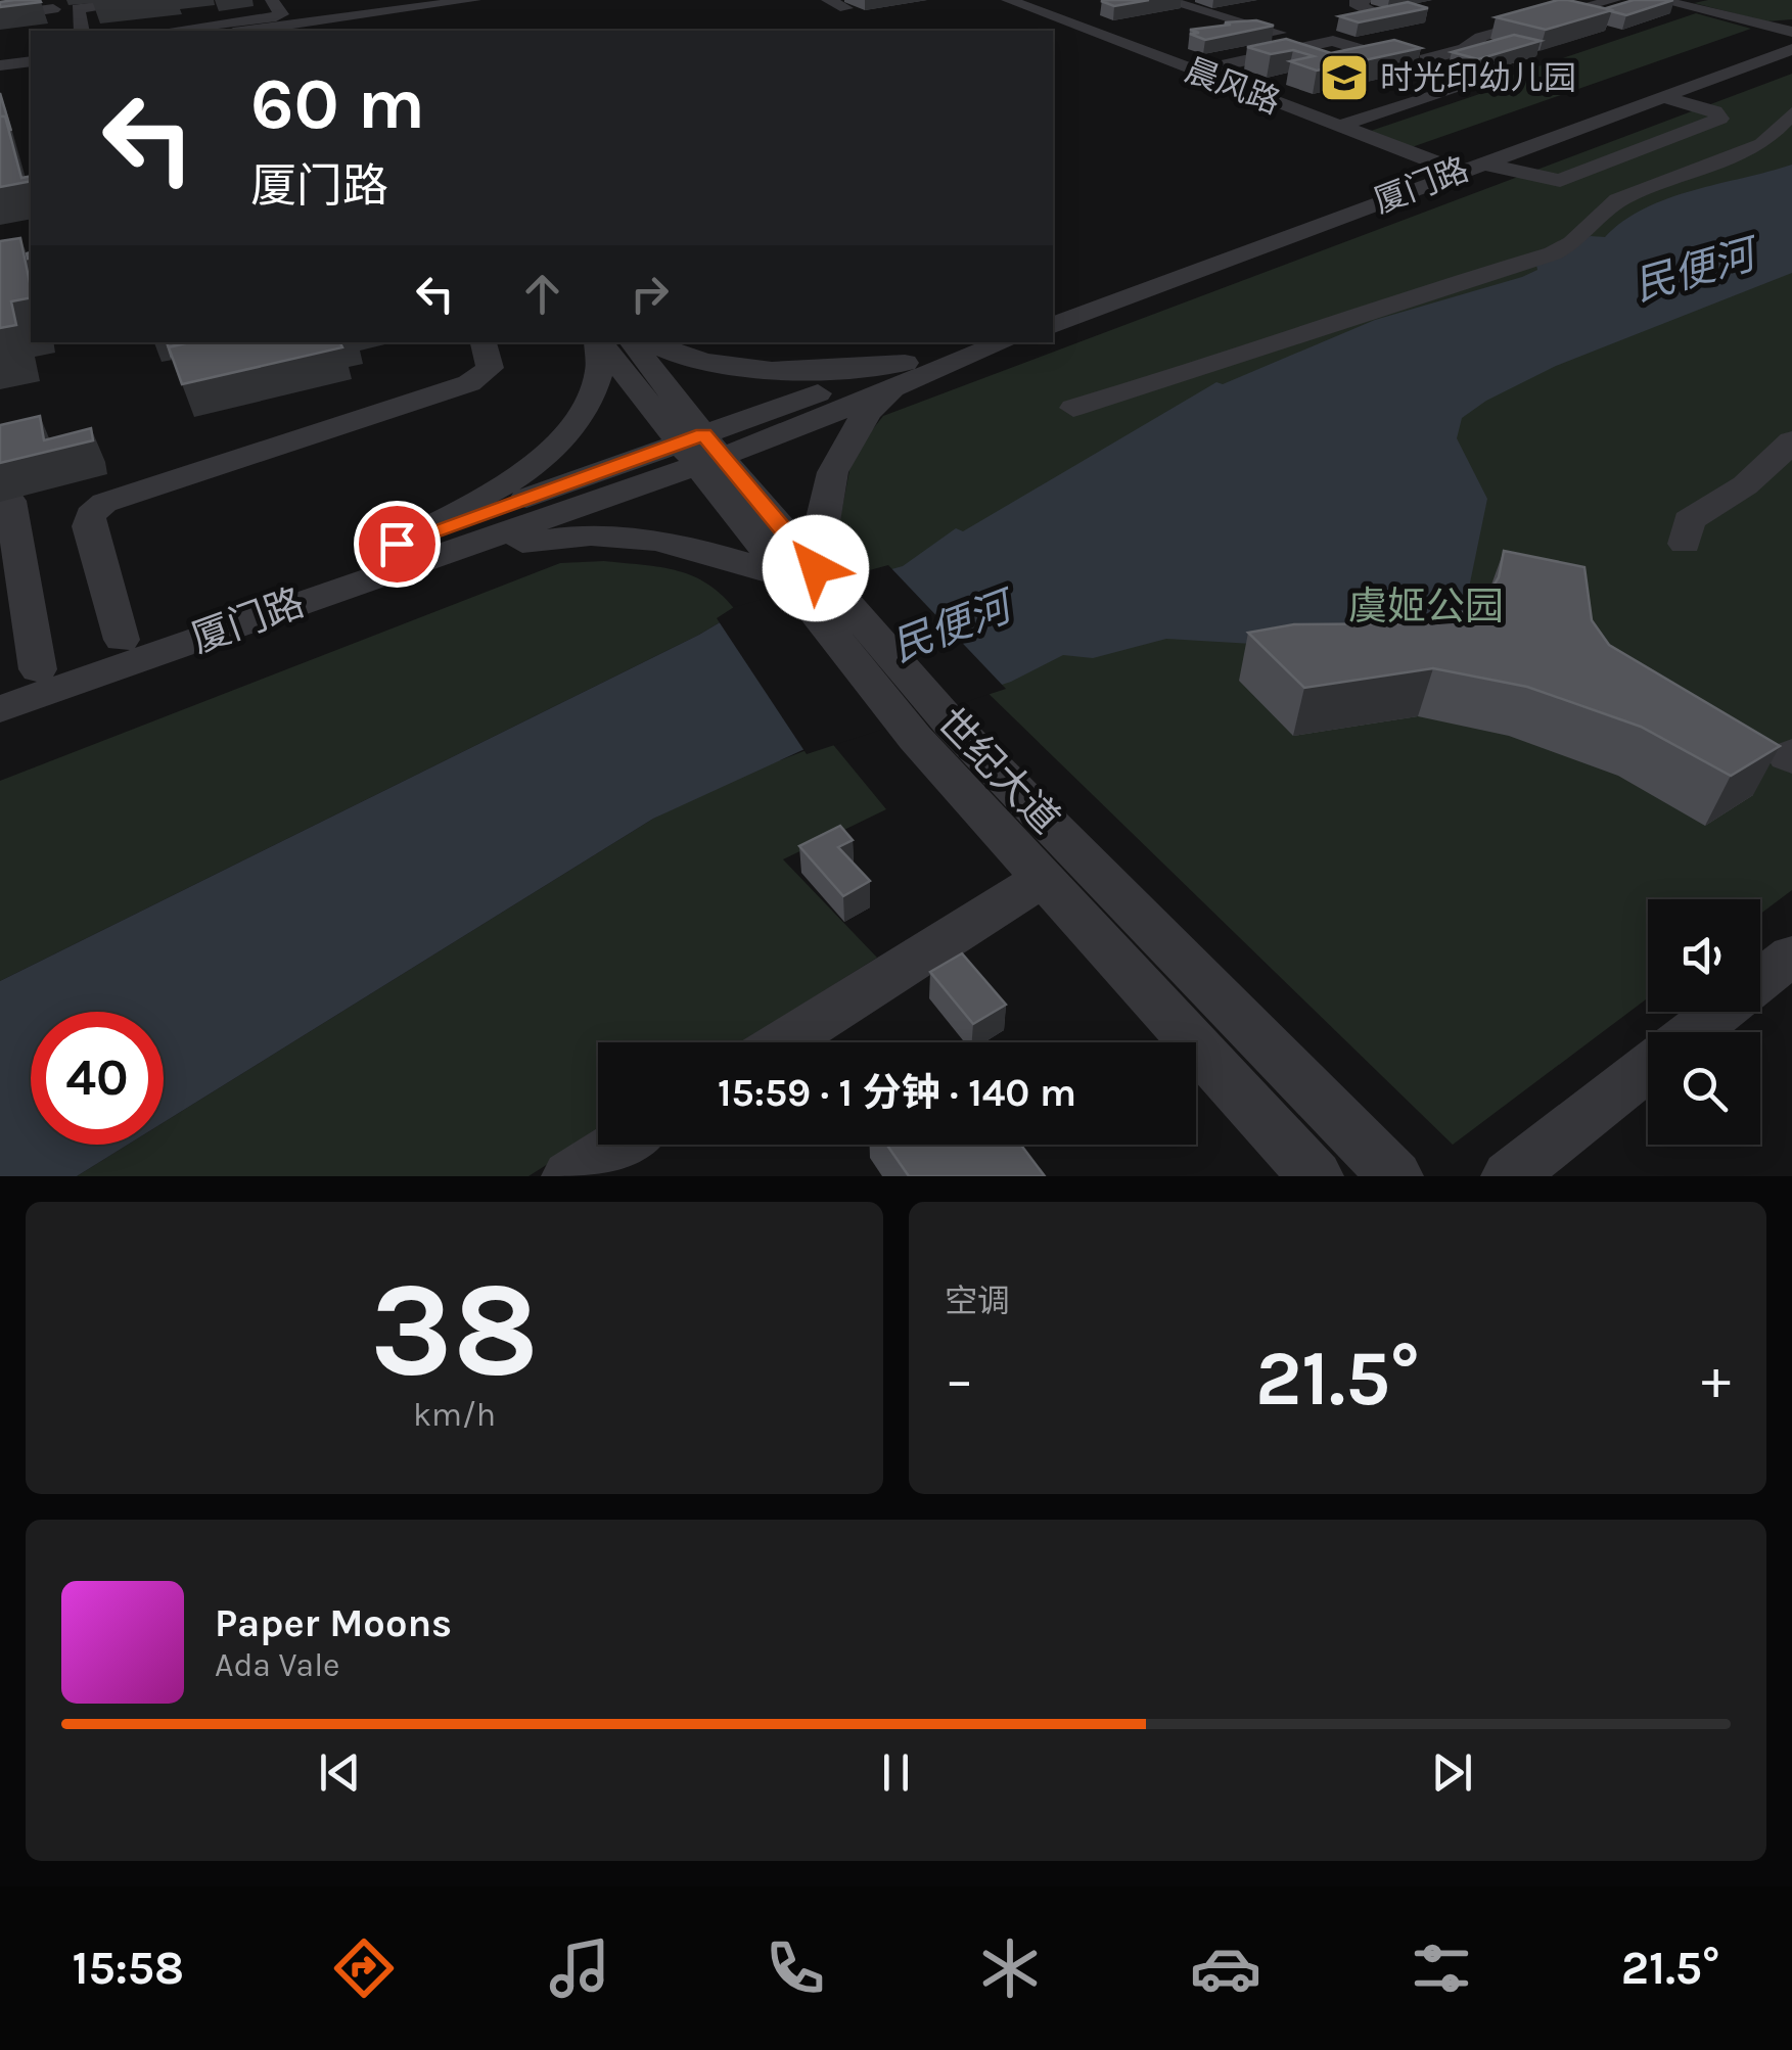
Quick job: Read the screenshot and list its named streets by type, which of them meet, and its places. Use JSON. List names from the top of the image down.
{
  "streets": {
    "street": ["晨风路", "厦门路", "世纪大道"]
  },
  "crossings": [
    ["晨风路", "厦门路"],
    ["厦门路", "世纪大道"]
  ],
  "water": ["民便河"],
  "parks": ["虞姬公园"],
  "places": {
    "school or university": ["时光印幼儿园"]
  },
  "page": {
    "turn": ["60 m", "厦门路"],
    "limit": "40",
    "trip": "15:59 · 1 分钟 · 140 m",
    "tile": [
      ["38", "km/h"],
      "空调"
    ],
    "heat": ["−", "21.5°", "+"],
    "song": ["Paper Moons", "Ada Vale"],
    "tabs": ["15:58", "21.5°"]
  }
}
